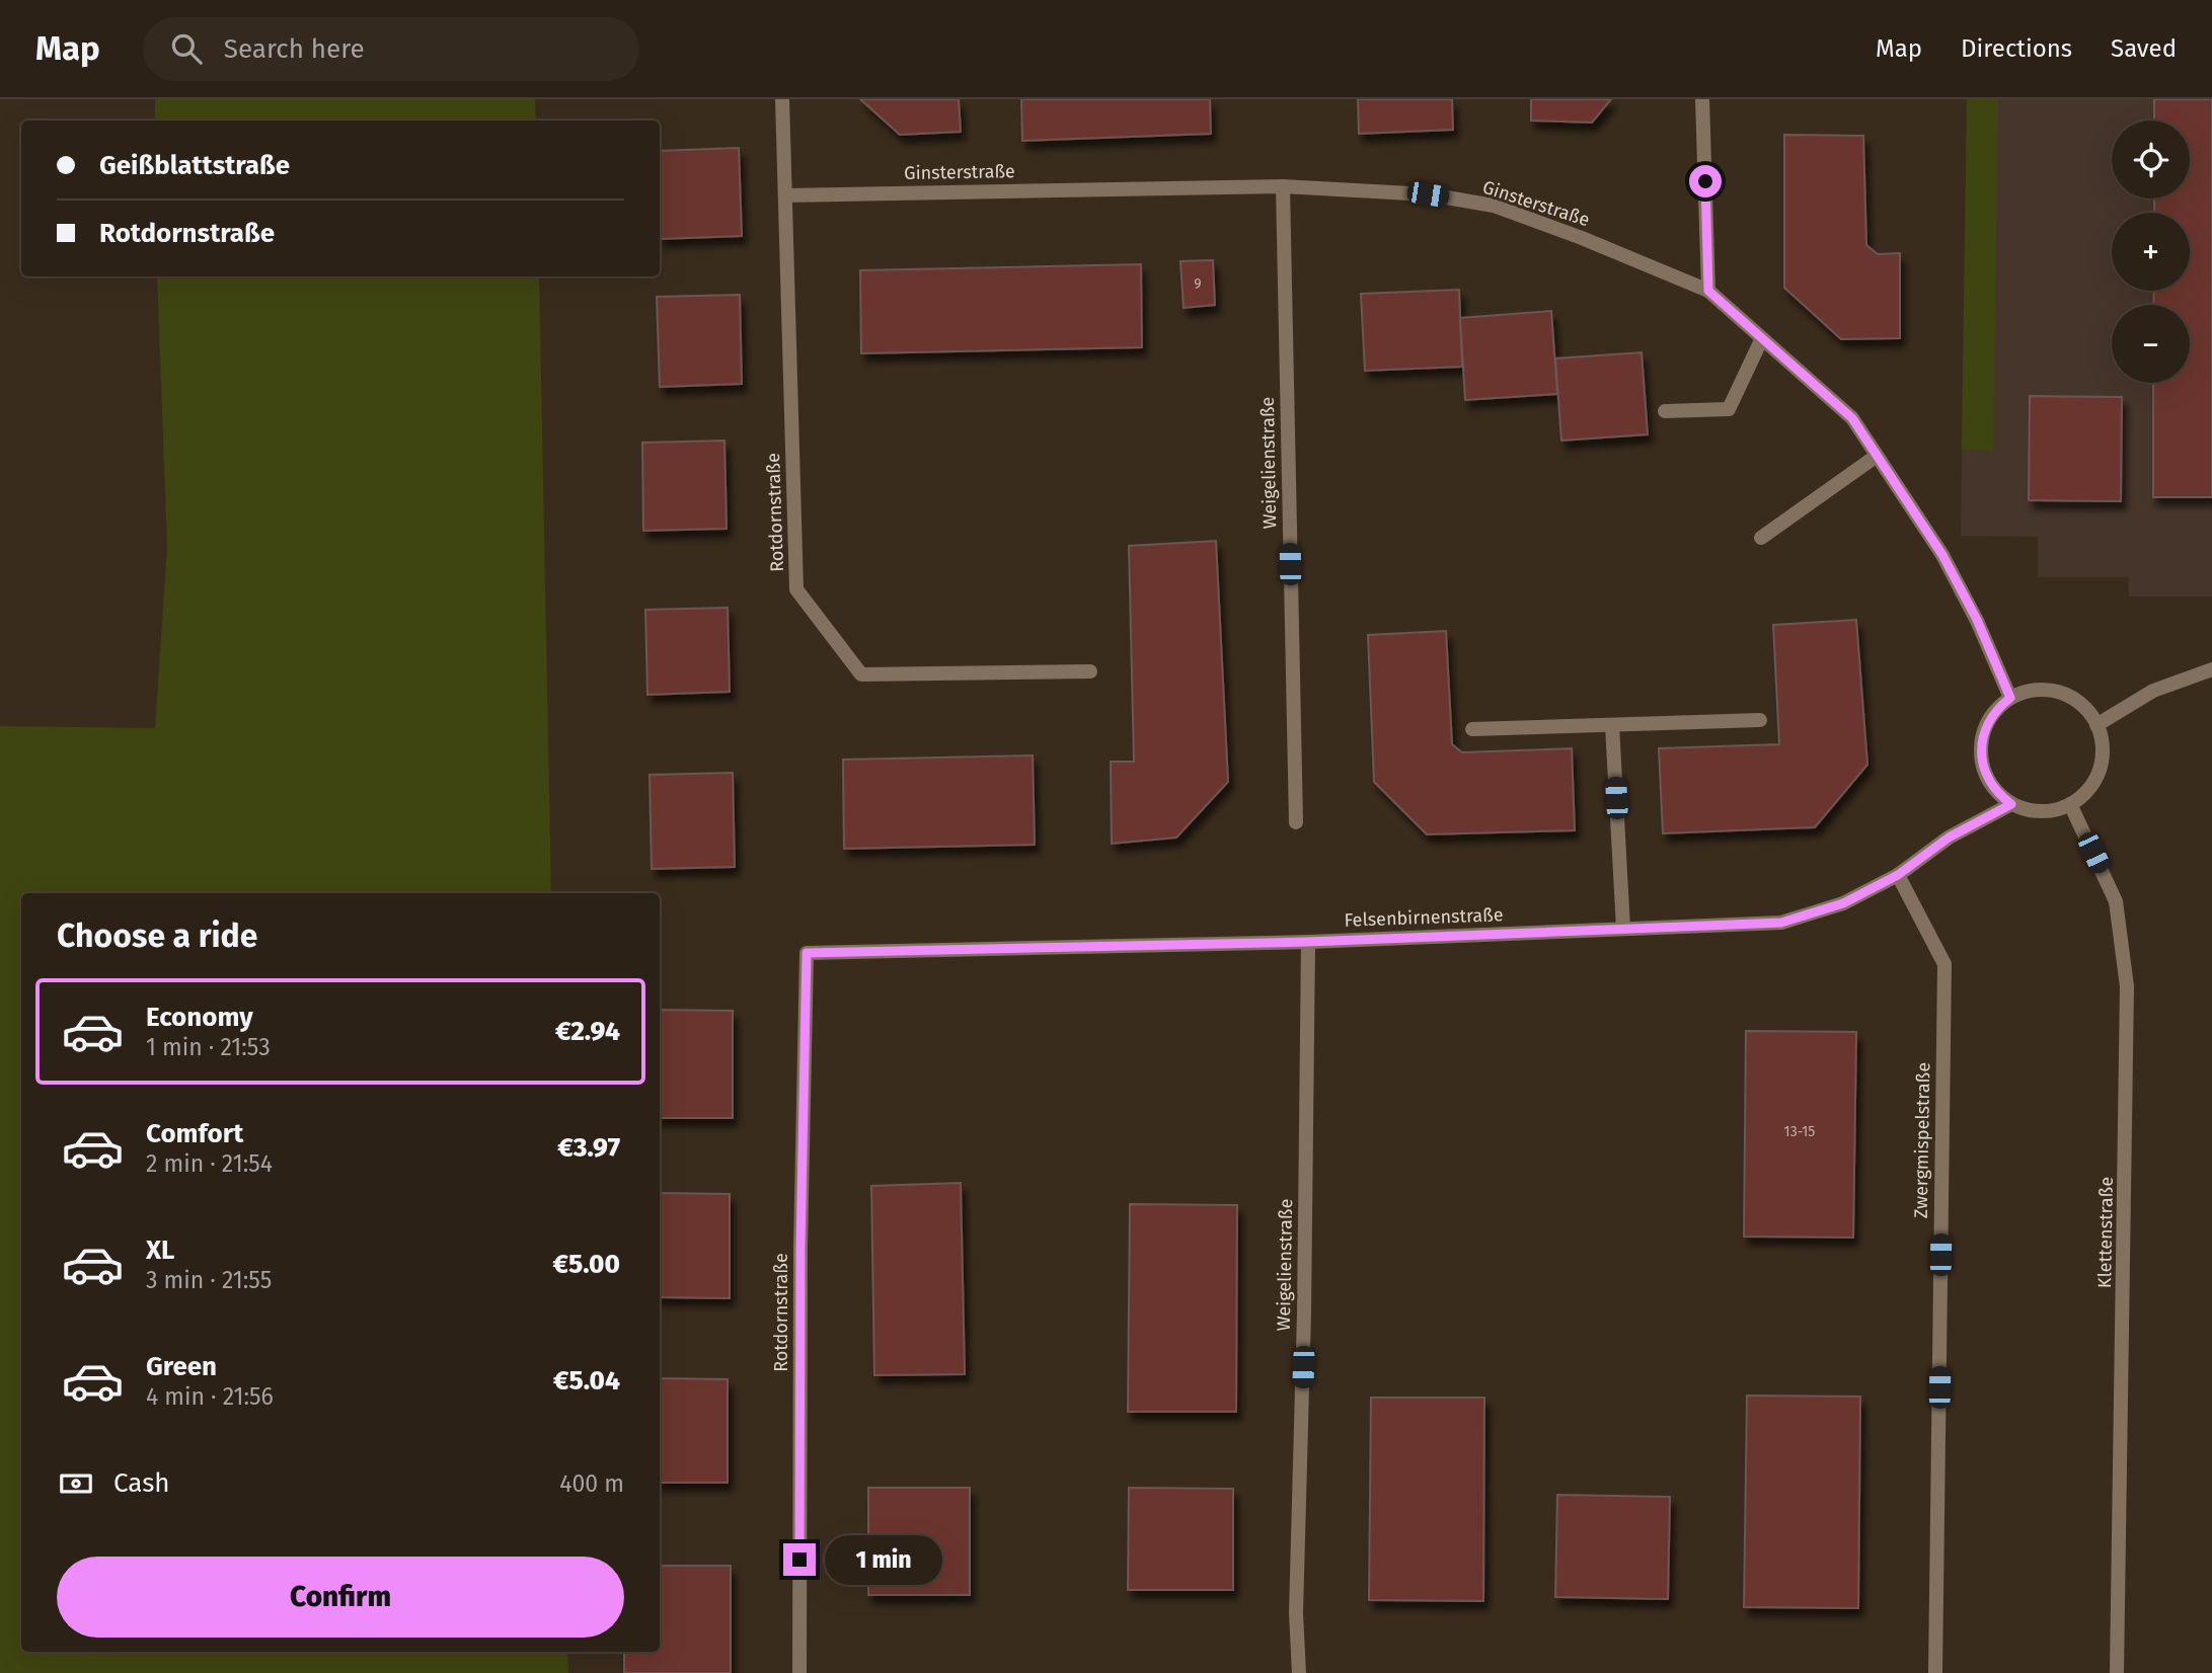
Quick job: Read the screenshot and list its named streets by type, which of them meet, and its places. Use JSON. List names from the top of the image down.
{
  "streets": {
    "street": [
      "Ginsterstraße",
      "Weigelienstraße",
      "Rotdornstraße",
      "Felsenbirnenstraße",
      "Zwergmispelstraße",
      "Klettenstraße"
    ]
  },
  "crossings": [
    ["Ginsterstraße", "Weigelienstraße"],
    ["Ginsterstraße", "Rotdornstraße"],
    ["Ginsterstraße", "Felsenbirnenstraße"],
    ["Ginsterstraße", "Klettenstraße"],
    ["Weigelienstraße", "Felsenbirnenstraße"],
    ["Rotdornstraße", "Felsenbirnenstraße"],
    ["Felsenbirnenstraße", "Zwergmispelstraße"],
    ["Felsenbirnenstraße", "Klettenstraße"]
  ],
  "house_numbers": ["9", "13-15"],
  "page": {
    "header": "Map",
    "search": "Search here",
    "nav": ["Map", "Directions", "Saved"],
    "map_buttons": ["+", "−"],
    "banner": ["Geißblattstraße", "Rotdornstraße"],
    "heading": "Choose a ride",
    "list": [
      {
        "name": "Economy",
        "note": "1 min · 21:53",
        "value": "€2.94"
      },
      {
        "name": "Comfort",
        "note": "2 min · 21:54",
        "value": "€3.97"
      },
      {
        "name": "XL",
        "note": "3 min · 21:55",
        "value": "€5.00"
      },
      {
        "name": "Green",
        "note": "4 min · 21:56",
        "value": "€5.04"
      }
    ],
    "pay": ["Cash", "400 m"],
    "bubble": "1 min",
    "buttons": "Confirm"
  }
}
